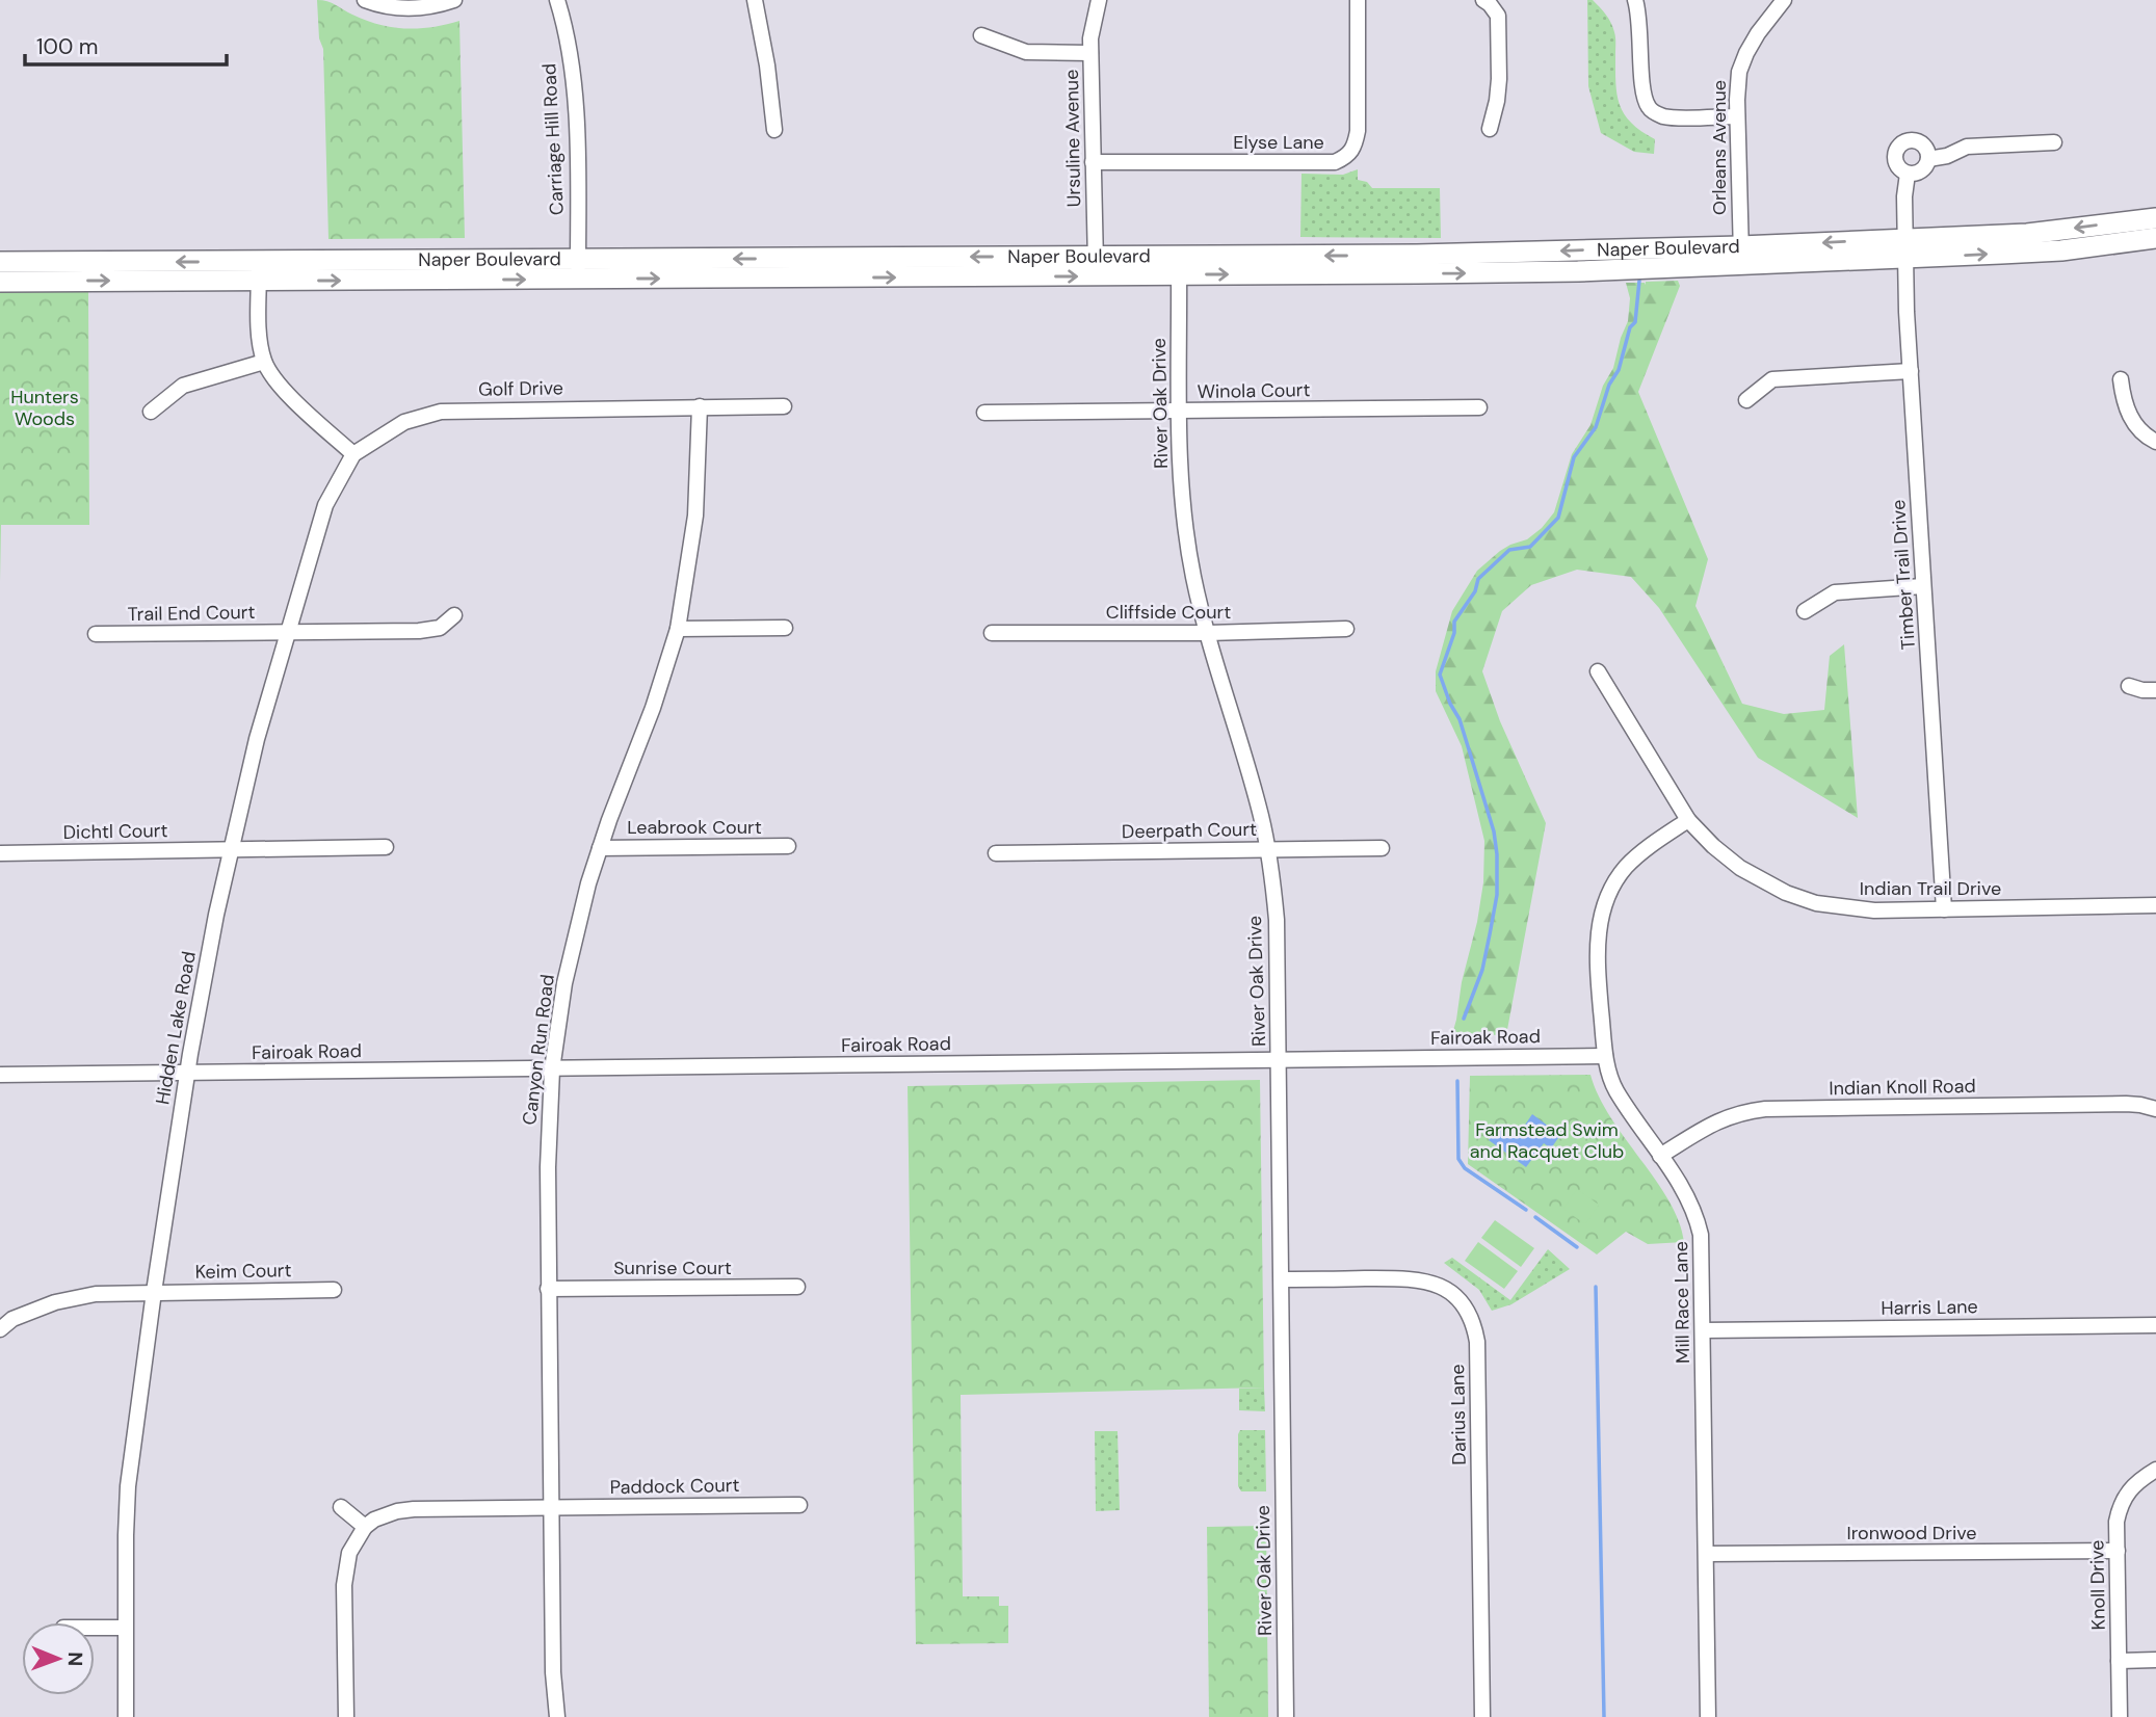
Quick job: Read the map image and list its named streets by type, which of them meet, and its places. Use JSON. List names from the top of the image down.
{
  "streets": {
    "main road": ["Naper Boulevard"],
    "street": [
      "Ursuline Avenue",
      "Carriage Hill Road",
      "Elyse Lane",
      "Orleans Avenue",
      "Golf Drive",
      "Winola Court",
      "River Oak Drive",
      "Timber Trail Drive",
      "Cliffside Court",
      "Trail End Court",
      "Leabrook Court",
      "Deerpath Court",
      "Dichtl Court",
      "Indian Trail Drive",
      "Hidden Lake Road",
      "Fairoak Road",
      "Canyon Run Road",
      "Indian Knoll Road",
      "Sunrise Court",
      "Keim Court",
      "Mill Race Lane",
      "Harris Lane",
      "Darius Lane",
      "Paddock Court",
      "Ironwood Drive",
      "Knoll Drive"
    ]
  },
  "crossings": [
    ["Ursuline Avenue", "Elyse Lane"],
    ["Ursuline Avenue", "Naper Boulevard"],
    ["Carriage Hill Road", "Naper Boulevard"],
    ["Orleans Avenue", "Naper Boulevard"],
    ["Naper Boulevard", "River Oak Drive"],
    ["Naper Boulevard", "Timber Trail Drive"],
    ["Golf Drive", "Hidden Lake Road"],
    ["Golf Drive", "Canyon Run Road"],
    ["Winola Court", "River Oak Drive"],
    ["River Oak Drive", "Cliffside Court"],
    ["River Oak Drive", "Deerpath Court"],
    ["River Oak Drive", "Fairoak Road"],
    ["River Oak Drive", "Darius Lane"],
    ["Timber Trail Drive", "Indian Trail Drive"],
    ["Trail End Court", "Hidden Lake Road"],
    ["Leabrook Court", "Canyon Run Road"],
    ["Dichtl Court", "Hidden Lake Road"],
    ["Indian Trail Drive", "Mill Race Lane"],
    ["Hidden Lake Road", "Fairoak Road"],
    ["Hidden Lake Road", "Keim Court"],
    ["Fairoak Road", "Canyon Run Road"],
    ["Fairoak Road", "Mill Race Lane"],
    ["Canyon Run Road", "Sunrise Court"],
    ["Canyon Run Road", "Paddock Court"],
    ["Indian Knoll Road", "Mill Race Lane"],
    ["Mill Race Lane", "Harris Lane"],
    ["Mill Race Lane", "Ironwood Drive"],
    ["Ironwood Drive", "Knoll Drive"]
  ],
  "parks": ["Hunters Woods", "Farmstead Swim and Racquet Club"],
  "scale_bar": "100 m",
  "north": "right"
}
